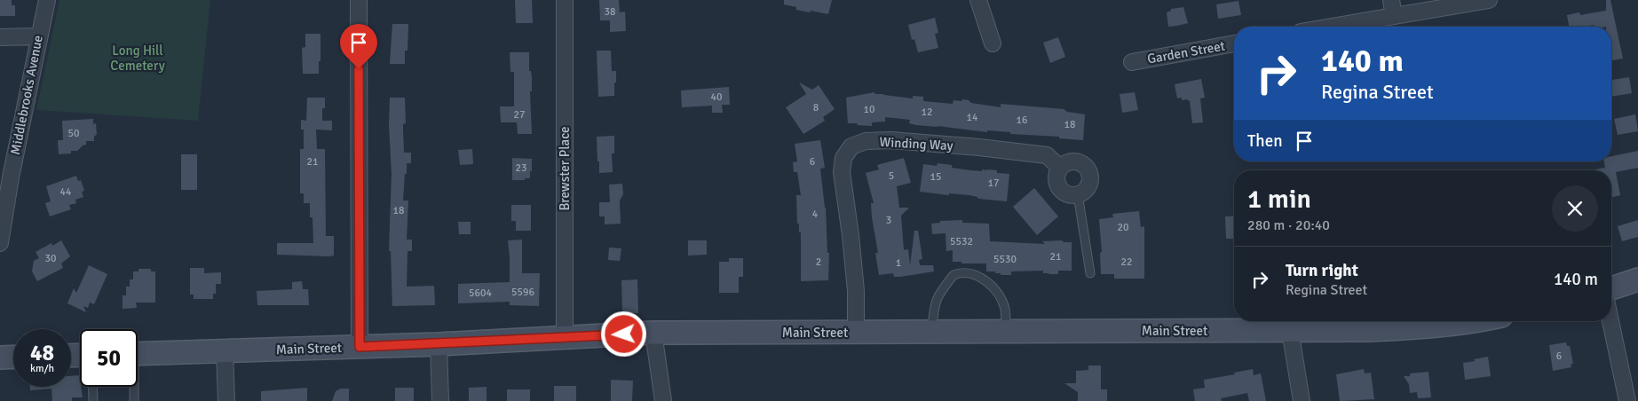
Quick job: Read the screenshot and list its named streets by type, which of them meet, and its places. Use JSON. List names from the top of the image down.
{
  "streets": {
    "main road": ["Main Street"],
    "street": [
      "Garden Street",
      "Middlebrooks Avenue",
      "Winding Way",
      "Brewster Place"
    ]
  },
  "crossings": [
    ["Winding Way", "Main Street"],
    ["Brewster Place", "Main Street"]
  ],
  "parks": ["Long Hill Cemetery"],
  "house_numbers": [
    "38",
    "40",
    "8",
    "10",
    "12",
    "27",
    "14",
    "16",
    "18",
    "50",
    "21",
    "6",
    "23",
    "5",
    "15",
    "17",
    "44",
    "18",
    "4",
    "3",
    "20",
    "5532",
    "21",
    "30",
    "5530",
    "2",
    "22",
    "1",
    "5596",
    "5604",
    "6"
  ],
  "page": {
    "turn": ["140 m", "Regina Street"],
    "then": "Then",
    "heading": ["1 min", "280 m · 20:40"],
    "list": [
      {
        "name": "Turn right",
        "note": "Regina Street",
        "value": "140 m"
      }
    ],
    "speed": "48 km/h",
    "limit": "50"
  }
}
